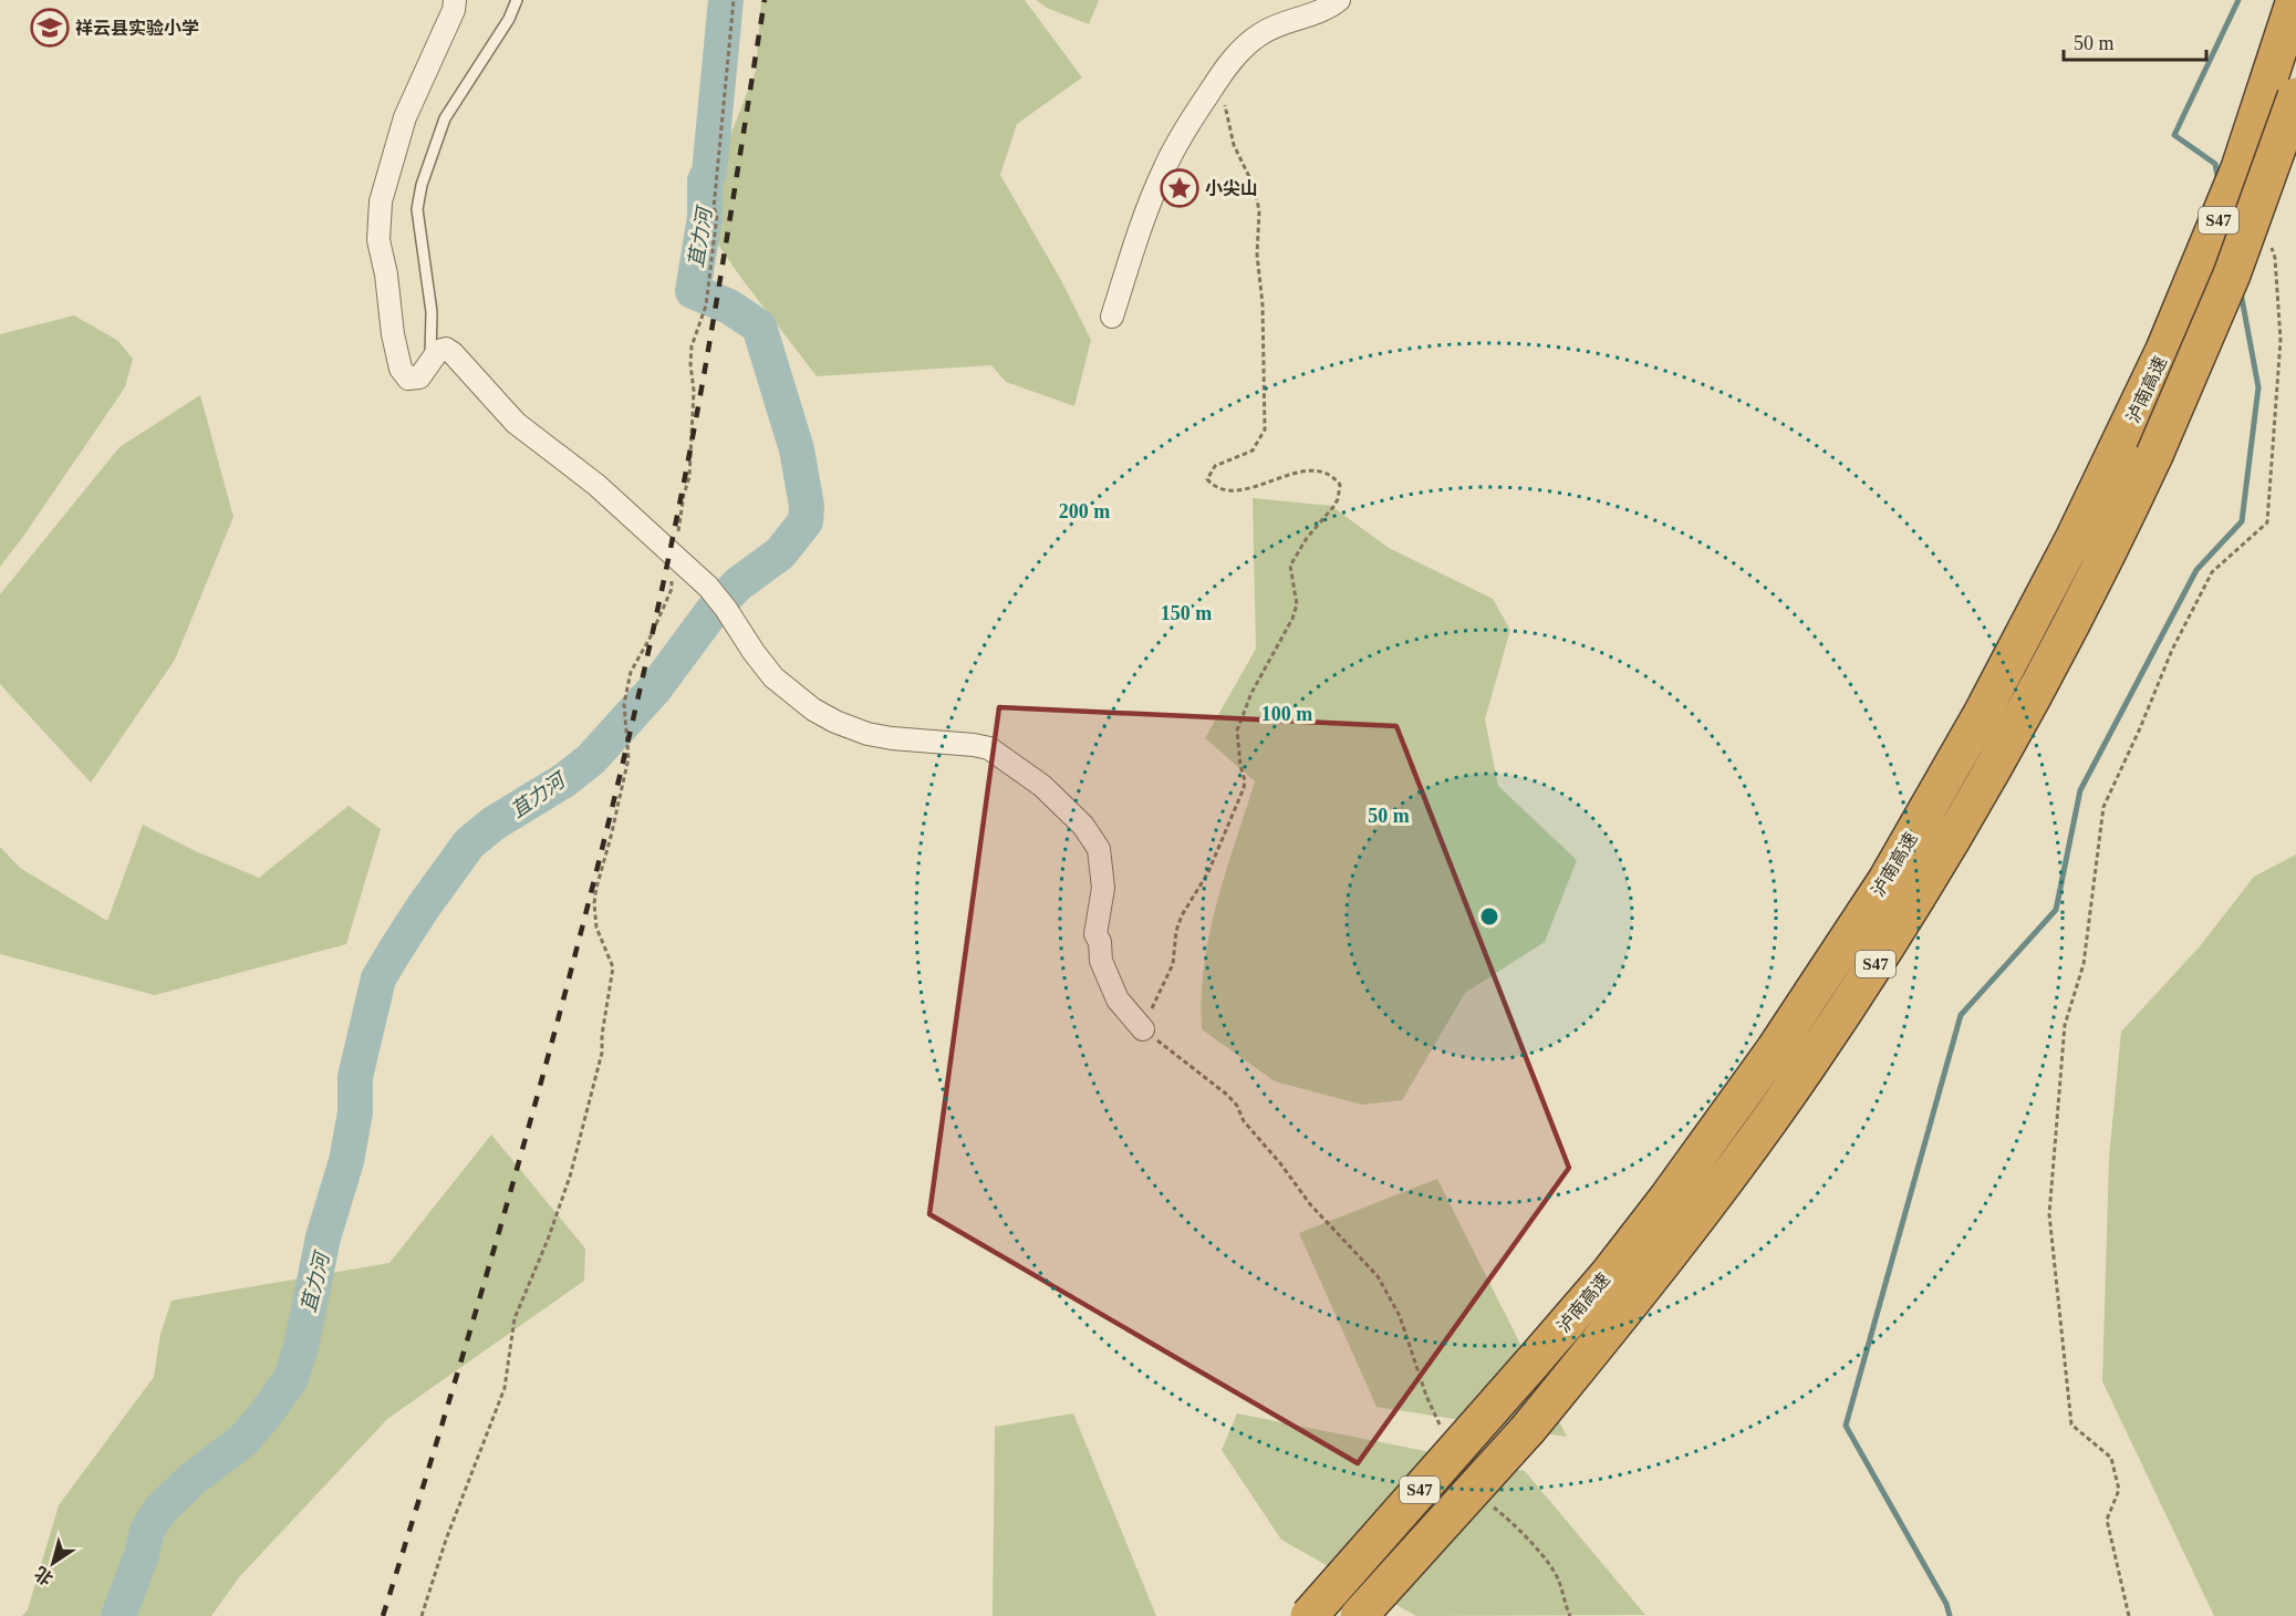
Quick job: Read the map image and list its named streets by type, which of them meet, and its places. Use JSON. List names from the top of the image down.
{
  "streets": {
    "highway": ["S47", "泸南高速"]
  },
  "water": ["苴力河"],
  "places": {
    "school or university": ["祥云县实验小学"],
    "place": ["小尖山"]
  },
  "scale_bar": "50 m",
  "north": "bottom left",
  "rings": [
    "200 m",
    "150 m",
    "100 m",
    "50 m"
  ]
}
